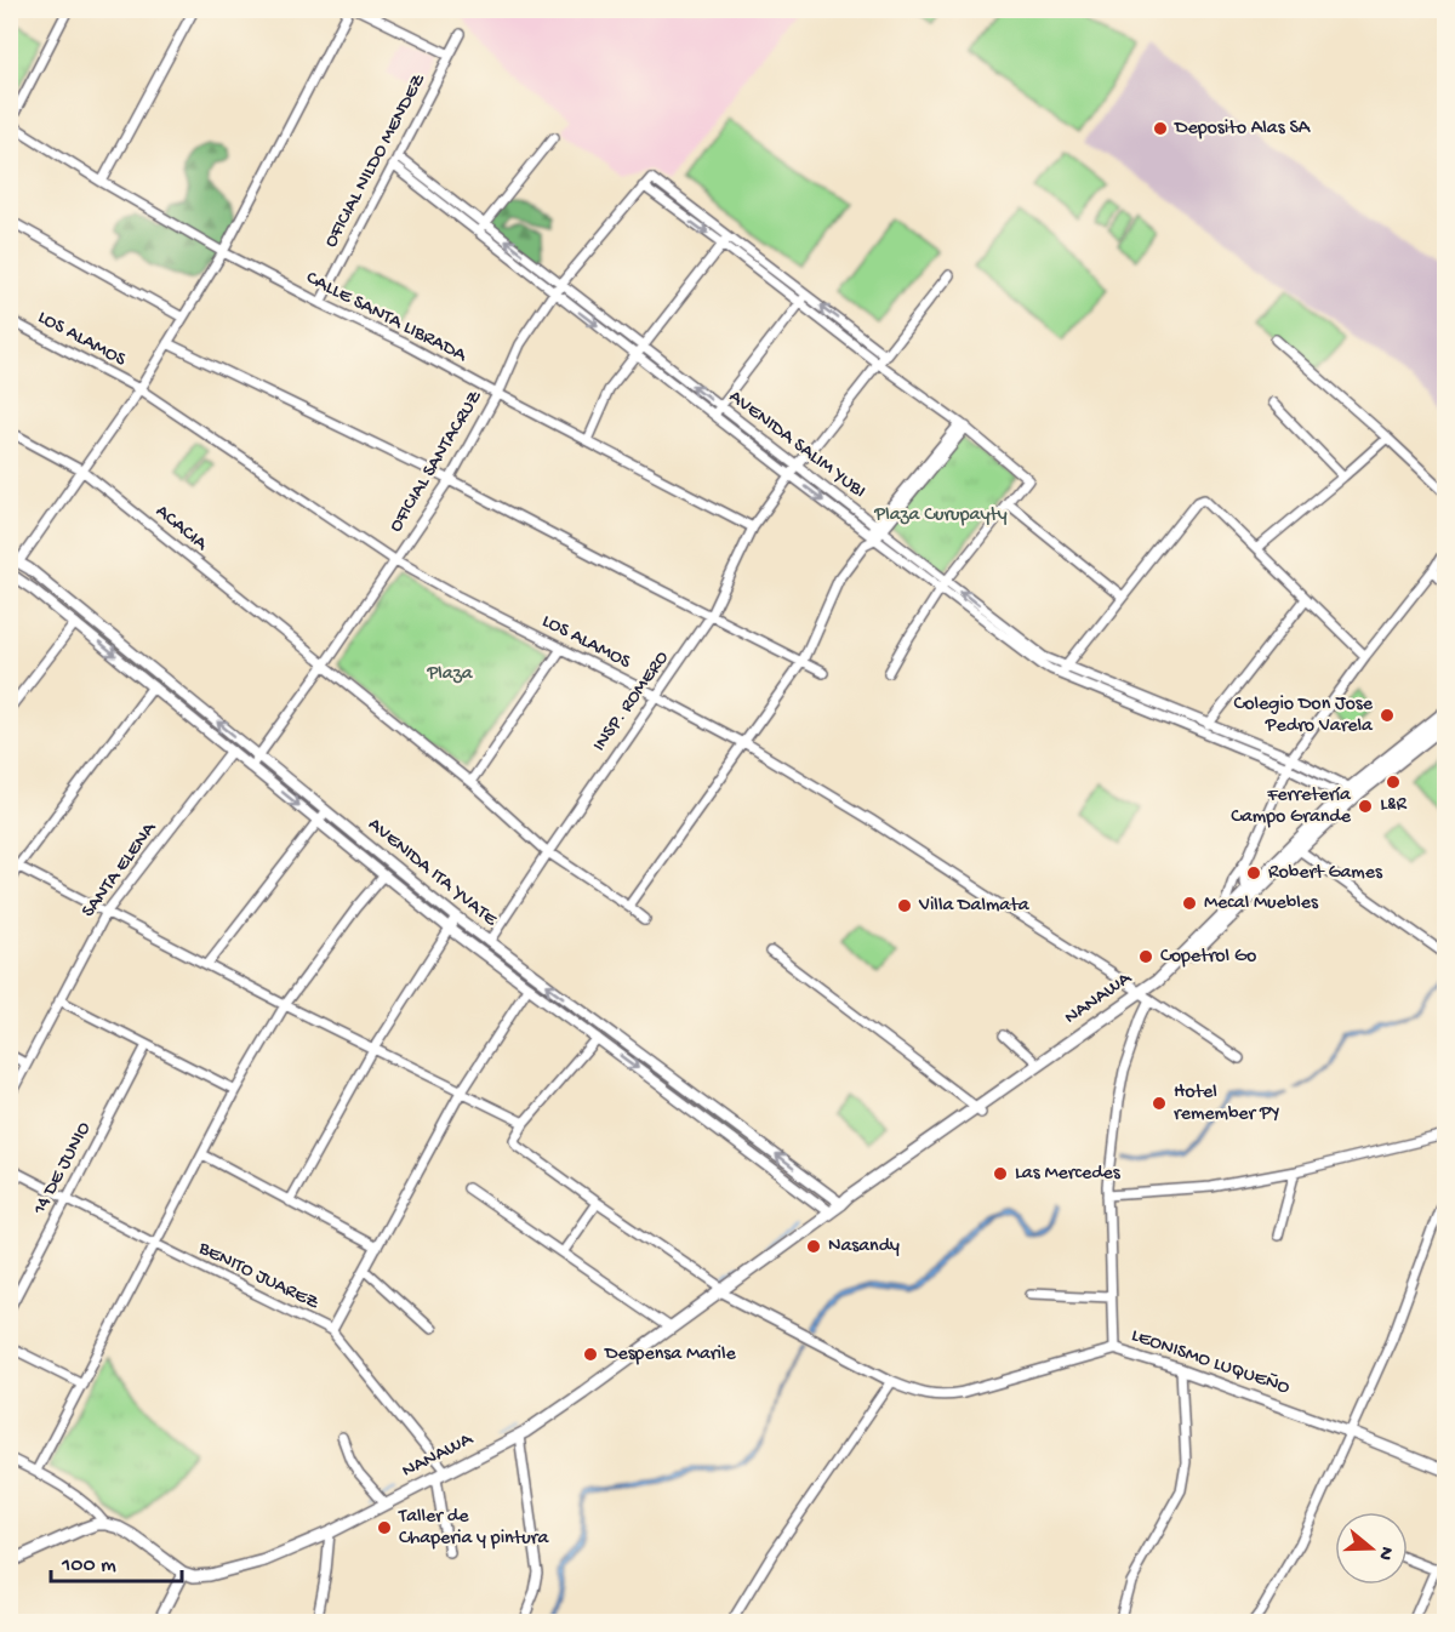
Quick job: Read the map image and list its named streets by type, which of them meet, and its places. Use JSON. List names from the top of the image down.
{
  "streets": {
    "main road": ["NANAWA"],
    "street": [
      "OFICIAL NILDO MENDEZ",
      "CALLE SANTA LIBRADA",
      "LOS ALAMOS",
      "AVENIDA SALIM YUBI",
      "OFICIAL SANTACRUZ",
      "ACACIA",
      "INSP. ROMERO",
      "SANTA ELENA",
      "AVENIDA ITA YVATE",
      "14 DE JUNIO",
      "BENITO JUAREZ",
      "LEONISMO LUQUEÑO"
    ]
  },
  "crossings": [
    ["OFICIAL NILDO MENDEZ", "CALLE SANTA LIBRADA"],
    ["OFICIAL NILDO MENDEZ", "AVENIDA SALIM YUBI"],
    ["CALLE SANTA LIBRADA", "OFICIAL SANTACRUZ"],
    ["CALLE SANTA LIBRADA", "INSP. ROMERO"],
    ["LOS ALAMOS", "OFICIAL SANTACRUZ"],
    ["LOS ALAMOS", "INSP. ROMERO"],
    ["LOS ALAMOS", "NANAWA"],
    ["AVENIDA SALIM YUBI", "OFICIAL SANTACRUZ"],
    ["AVENIDA SALIM YUBI", "INSP. ROMERO"],
    ["AVENIDA SALIM YUBI", "NANAWA"],
    ["OFICIAL SANTACRUZ", "ACACIA"],
    ["OFICIAL SANTACRUZ", "AVENIDA ITA YVATE"],
    ["ACACIA", "INSP. ROMERO"],
    ["INSP. ROMERO", "AVENIDA ITA YVATE"],
    ["SANTA ELENA", "AVENIDA ITA YVATE"],
    ["AVENIDA ITA YVATE", "NANAWA"],
    ["NANAWA", "BENITO JUAREZ"],
    ["NANAWA", "LEONISMO LUQUEÑO"],
    ["14 DE JUNIO", "BENITO JUAREZ"]
  ],
  "parks": ["Plaza Curupayty", "Plaza"],
  "places": [
    "Deposito Alas SA",
    "Colegio Don Jose Pedro Varela",
    "L&R",
    "Ferretería Campo Grande",
    "Robert Games",
    "Mecal Muebles",
    "Villa Dalmata",
    "Copetrol Go",
    "Hotel remember PY",
    "Las Mercedes",
    "Nasandy",
    "Despensa Marile",
    "Taller de Chaperia y pintura"
  ],
  "scale_bar": "100 m",
  "north": "right"
}
